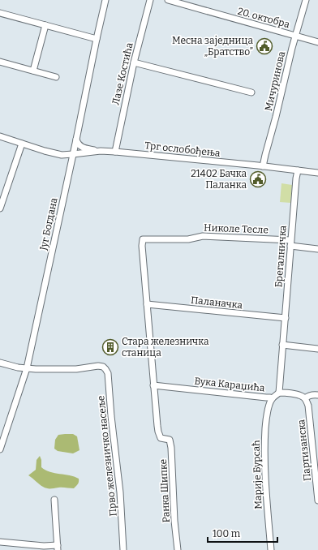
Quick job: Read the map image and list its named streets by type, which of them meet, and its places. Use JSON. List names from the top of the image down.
{
  "streets": {
    "street": [
      "20. октобра",
      "Лазе Костића",
      "Мичуринова",
      "Трг ослобођења",
      "Југ Богдана",
      "Николе Тесле",
      "Брегалничка",
      "Паланачка",
      "Вука Караџића",
      "Партизанска",
      "Прво железничко насеље",
      "Марије Бурсаћ",
      "Ранка Шипке"
    ]
  },
  "crossings": [
    ["20. октобра", "Мичуринова"],
    ["Лазе Костића", "Трг ослобођења"],
    ["Мичуринова", "Трг ослобођења"],
    ["Трг ослобођења", "Југ Богдана"],
    ["Трг ослобођења", "Брегалничка"],
    ["Југ Богдана", "Прво железничко насеље"],
    ["Николе Тесле", "Брегалничка"],
    ["Николе Тесле", "Паланачка"],
    ["Брегалничка", "Паланачка"],
    ["Брегалничка", "Вука Караџића"],
    ["Вука Караџића", "Марије Бурсаћ"],
    ["Вука Караџића", "Ранка Шипке"]
  ],
  "places": {
    "public building": ["Месна заједница „Братство”", "21402 Бачка Паланка"],
    "building": ["Стара железничка станица"]
  },
  "scale_bar": "100 m"
}
